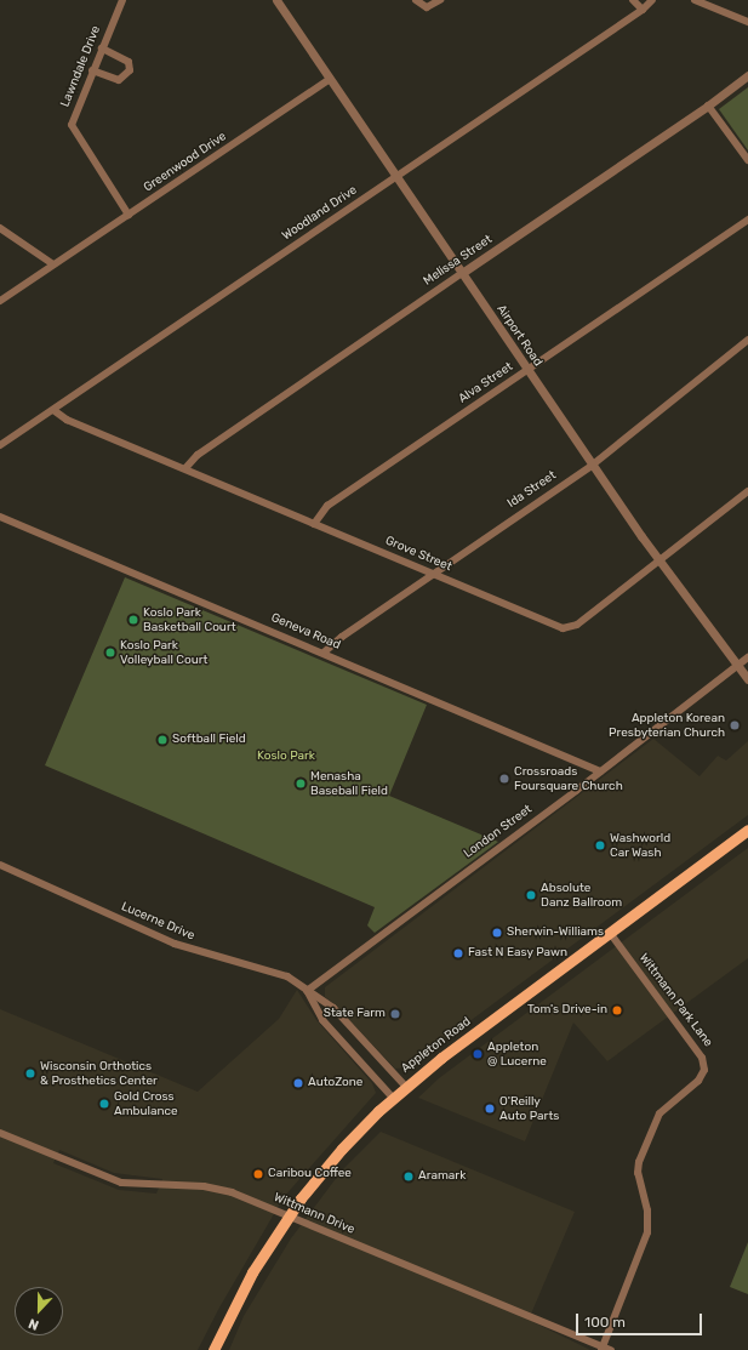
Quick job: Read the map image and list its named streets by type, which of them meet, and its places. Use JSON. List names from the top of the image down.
{
  "streets": {
    "main road": ["Appleton Road"],
    "street": [
      "Lawndale Drive",
      "Greenwood Drive",
      "Woodland Drive",
      "Melissa Street",
      "Airport Road",
      "Alva Street",
      "Ida Street",
      "Grove Street",
      "Geneva Road",
      "London Street",
      "Lucerne Drive",
      "Wittmann Park Lane",
      "Wittmann Drive"
    ]
  },
  "crossings": [
    ["Lawndale Drive", "Greenwood Drive"],
    ["Greenwood Drive", "Airport Road"],
    ["Woodland Drive", "Airport Road"],
    ["Woodland Drive", "Grove Street"],
    ["Melissa Street", "Airport Road"],
    ["Melissa Street", "Grove Street"],
    ["Airport Road", "Alva Street"],
    ["Airport Road", "Ida Street"],
    ["Airport Road", "Grove Street"],
    ["Airport Road", "London Street"],
    ["Alva Street", "Grove Street"],
    ["Ida Street", "Grove Street"],
    ["Ida Street", "Geneva Road"],
    ["Geneva Road", "London Street"],
    ["London Street", "Lucerne Drive"],
    ["Lucerne Drive", "Appleton Road"],
    ["Wittmann Park Lane", "Appleton Road"],
    ["Wittmann Park Lane", "Wittmann Drive"],
    ["Appleton Road", "Wittmann Drive"]
  ],
  "parks": ["Koslo Park"],
  "places": [
    "Koslo Park Basketball Court",
    "Koslo Park Volleyball Court",
    "Appleton Korean Presbyterian Church",
    "Softball Field",
    "Crossroads Foursquare Church",
    "Menasha Baseball Field",
    "Washworld Car Wash",
    "Absolute Danz Ballroom",
    "Sherwin-Williams",
    "Fast N Easy Pawn",
    "Tom's Drive-in",
    "State Farm",
    "Appleton @ Lucerne",
    "Wisconsin Orthotics & Prosthetics Center",
    "AutoZone",
    "Gold Cross Ambulance",
    "O'Reilly Auto Parts",
    "Caribou Coffee",
    "Aramark"
  ],
  "scale_bar": "100 m",
  "north": "bottom"
}
